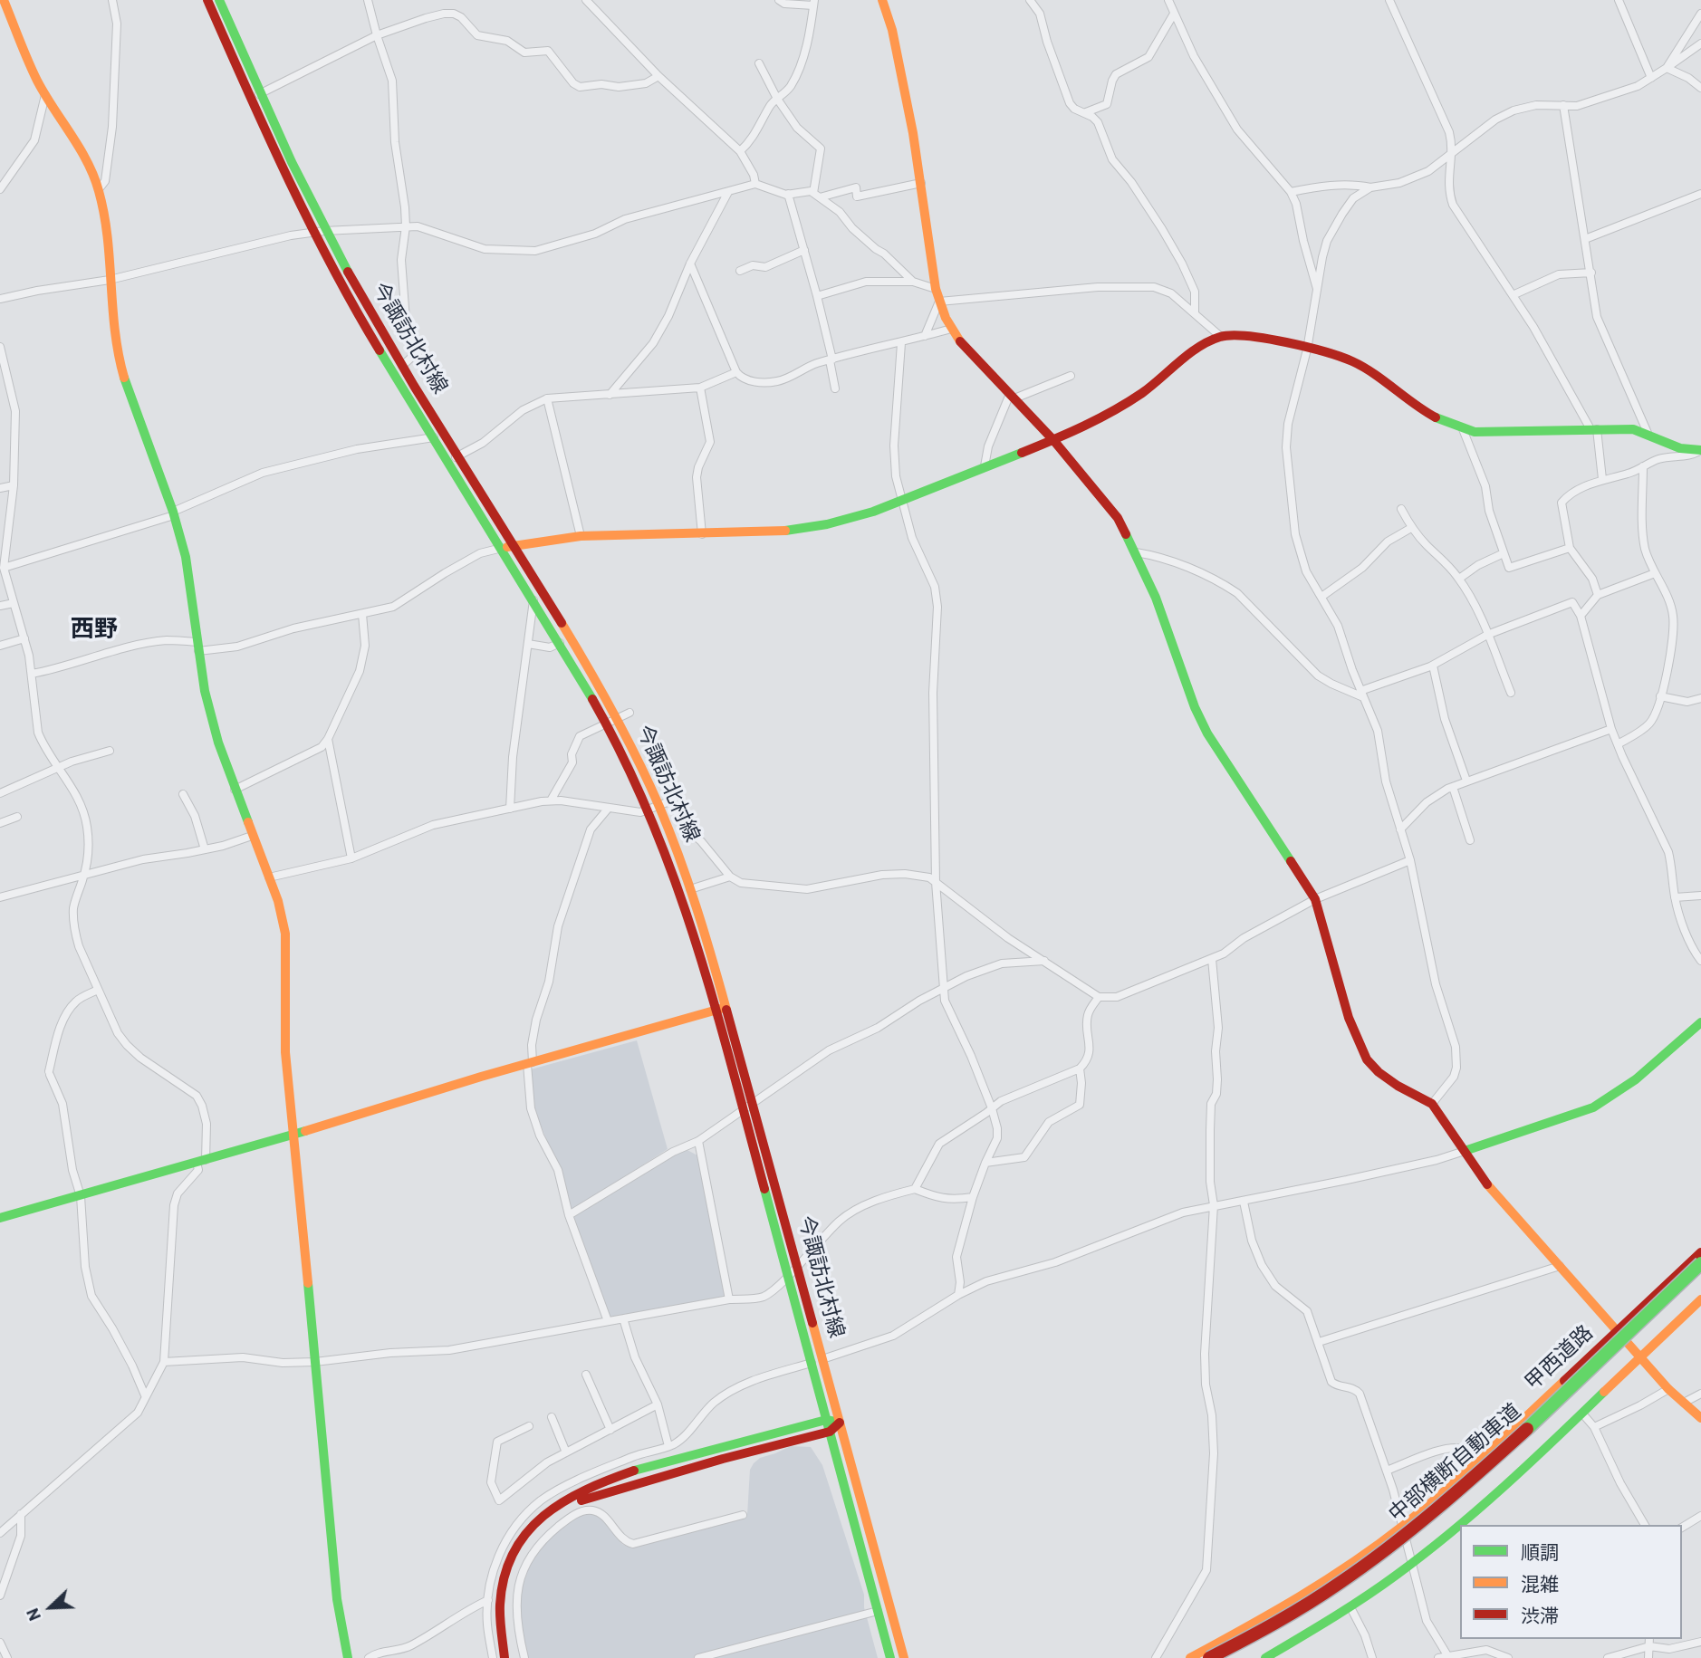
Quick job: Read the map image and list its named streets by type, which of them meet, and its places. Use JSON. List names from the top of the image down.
{
  "streets": {
    "main road": ["今諏訪北村線", "甲西道路", "中部横断自動車道"]
  },
  "districts": ["西野"],
  "legend": ["順調", "混雑", "渋滞"],
  "north": "bottom left"
}
